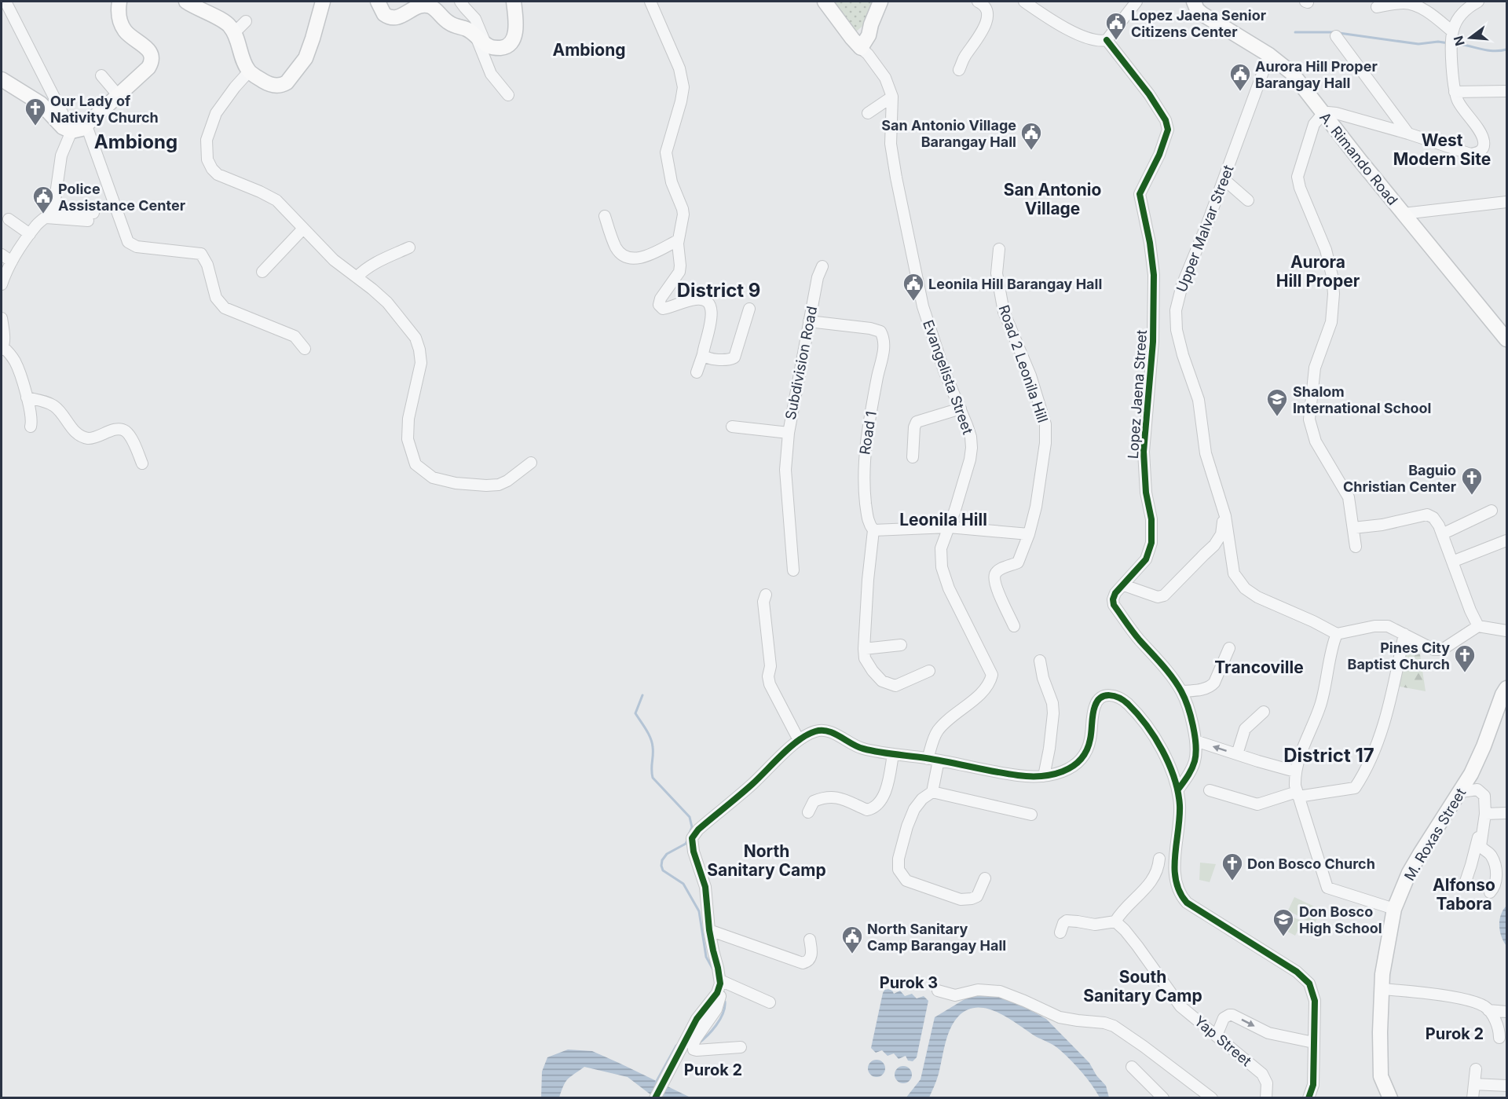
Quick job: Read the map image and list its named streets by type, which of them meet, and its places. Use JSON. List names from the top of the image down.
{
  "streets": {
    "main road": ["A. Rimando Road", "M. Roxas Street"],
    "street": [
      "Upper Malvar Street",
      "Subdivision Road",
      "Road 2 Leonila Hill",
      "Evangelista Street",
      "Lopez Jaena Street",
      "Road 1",
      "Yap Street"
    ]
  },
  "crossings": [
    ["A. Rimando Road", "Upper Malvar Street"],
    ["Subdivision Road", "Road 1"]
  ],
  "districts": [
    "Ambiong",
    "West Modern Site",
    "Ambiong",
    "San Antonio Village",
    "Aurora Hill Proper",
    "District 9",
    "Leonila Hill",
    "Trancoville",
    "District 17",
    "North Sanitary Camp",
    "Alfonso Tabora",
    "South Sanitary Camp",
    "Purok 3",
    "Purok 2",
    "Purok 2"
  ],
  "places": {
    "public building": [
      "Lopez Jaena Senior Citizens Center",
      "Aurora Hill Proper Barangay Hall",
      "San Antonio Village Barangay Hall",
      "Police Assistance Center",
      "Leonila Hill Barangay Hall",
      "North Sanitary Camp Barangay Hall"
    ],
    "church": [
      "Our Lady of Nativity Church",
      "Baguio Christian Center",
      "Pines City Baptist Church",
      "Don Bosco Church"
    ],
    "school or university": ["Shalom International School", "Don Bosco High School"]
  },
  "north": "left"
}
